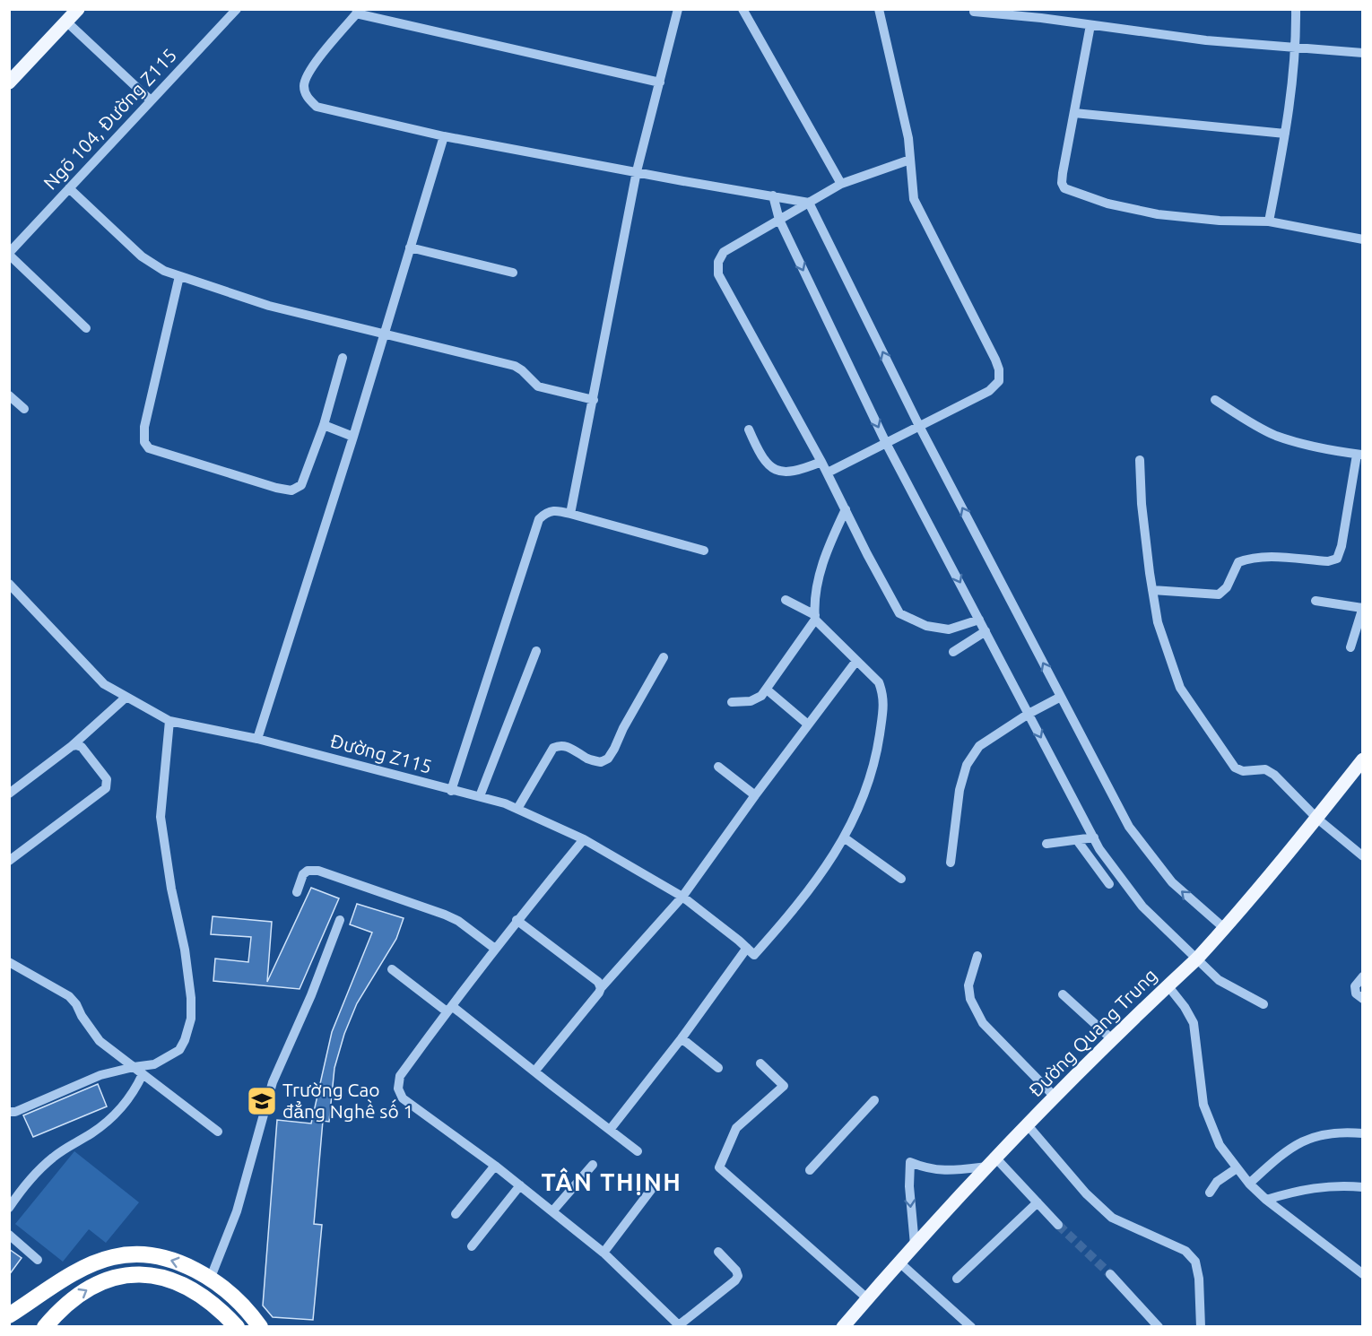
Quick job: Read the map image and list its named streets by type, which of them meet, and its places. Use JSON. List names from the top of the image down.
{
  "streets": {
    "main road": ["Đường Quang Trung"],
    "street": ["Ngõ 104, Đường Z115", "Đường Z115"]
  },
  "districts": ["TÂN THỊNH"],
  "places": {
    "school or university": ["Trường Cao đẳng Nghề số 1"]
  }
}
